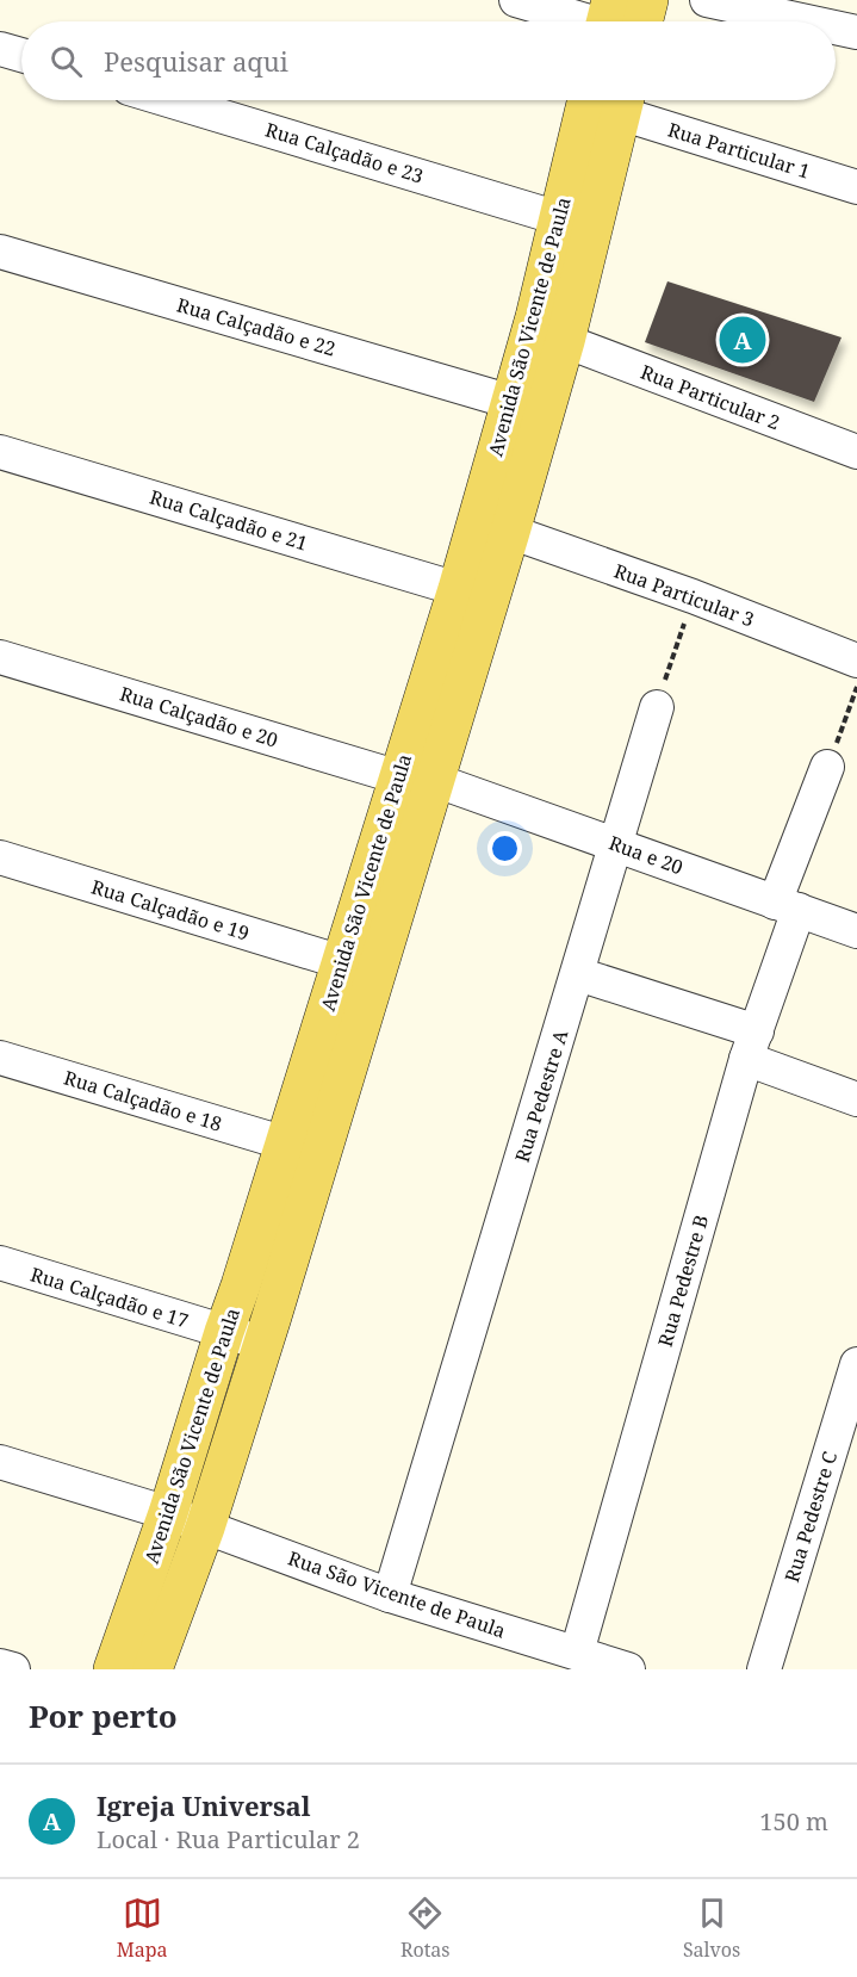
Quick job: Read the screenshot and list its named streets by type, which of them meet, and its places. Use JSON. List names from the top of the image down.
{
  "streets": {
    "main road": ["Avenida São Vicente de Paula"],
    "street": [
      "Rua Particular 1",
      "Rua Calçadão e 23",
      "Rua Calçadão e 22",
      "Rua Particular 2",
      "Rua Calçadão e 21",
      "Rua Particular 3",
      "Rua Calçadão e 20",
      "Rua e 20",
      "Rua Calçadão e 19",
      "Rua Pedestre A",
      "Rua Calçadão e 18",
      "Rua Pedestre B",
      "Rua Calçadão e 17",
      "Rua Pedestre C",
      "Rua São Vicente de Paula"
    ]
  },
  "crossings": [
    ["Rua Particular 1", "Avenida São Vicente de Paula"],
    ["Rua Calçadão e 23", "Avenida São Vicente de Paula"],
    ["Rua Calçadão e 22", "Avenida São Vicente de Paula"],
    ["Avenida São Vicente de Paula", "Rua Particular 2"],
    ["Avenida São Vicente de Paula", "Rua Calçadão e 21"],
    ["Avenida São Vicente de Paula", "Rua Particular 3"],
    ["Avenida São Vicente de Paula", "Rua Calçadão e 20"],
    ["Avenida São Vicente de Paula", "Rua e 20"],
    ["Avenida São Vicente de Paula", "Rua Calçadão e 19"],
    ["Avenida São Vicente de Paula", "Rua Calçadão e 18"],
    ["Avenida São Vicente de Paula", "Rua Calçadão e 17"],
    ["Avenida São Vicente de Paula", "Rua São Vicente de Paula"],
    ["Rua Calçadão e 20", "Rua e 20"],
    ["Rua e 20", "Rua Pedestre A"],
    ["Rua e 20", "Rua Pedestre B"],
    ["Rua Pedestre A", "Rua São Vicente de Paula"],
    ["Rua Pedestre B", "Rua São Vicente de Paula"]
  ],
  "page": {
    "search": "Pesquisar aqui",
    "pins": "A",
    "heading": "Por perto",
    "list": [
      {
        "mark": "A",
        "name": "Igreja Universal",
        "note": "Local · Rua Particular 2",
        "value": "150 m"
      }
    ],
    "nav": ["Mapa", "Rotas", "Salvos"]
  }
}
